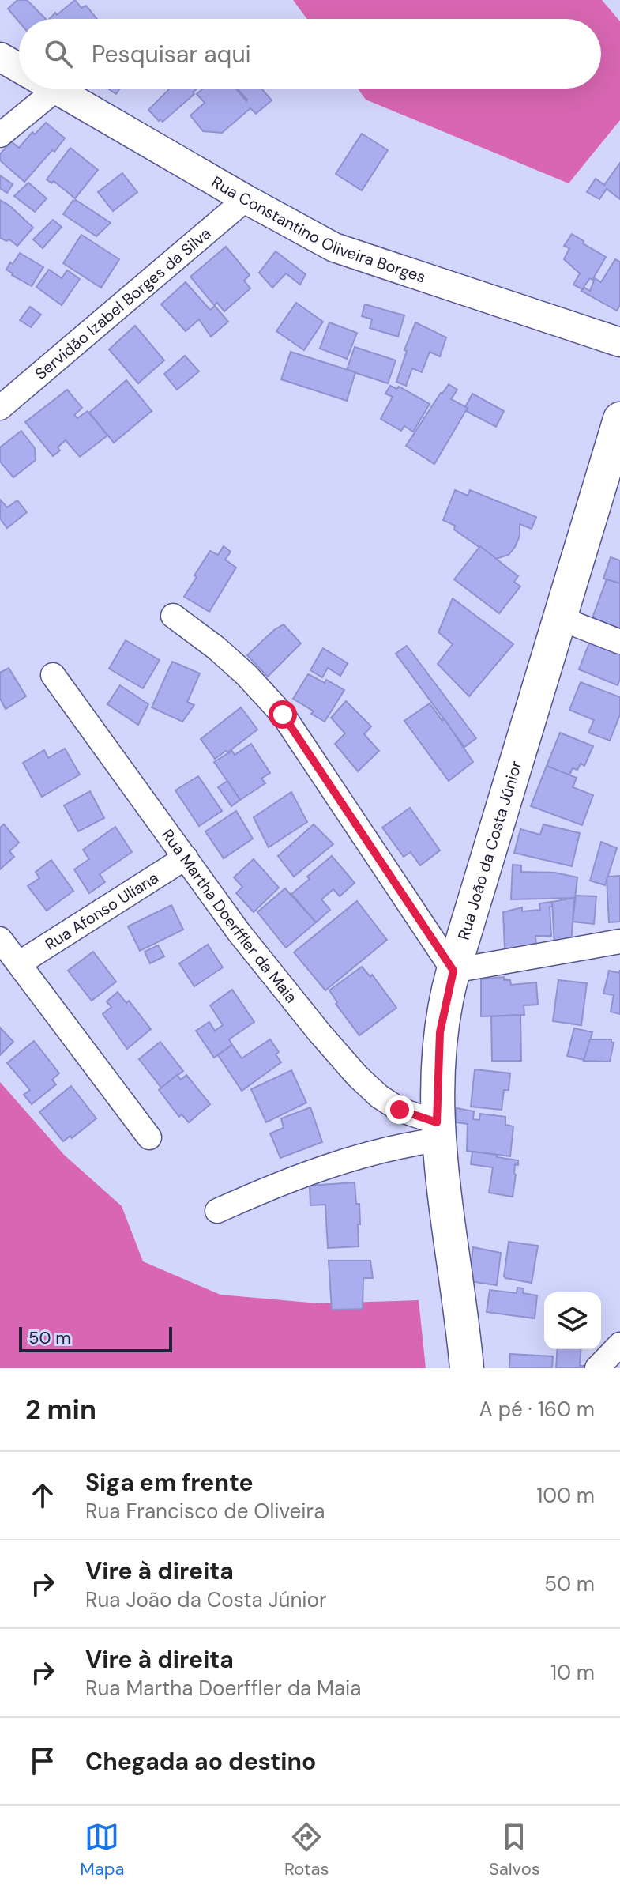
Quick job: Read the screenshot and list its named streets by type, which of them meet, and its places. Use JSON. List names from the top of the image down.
{
  "streets": {
    "main road": ["Rua João da Costa Júnior"],
    "street": [
      "Rua Constantino Oliveira Borges",
      "Servidão Izabel Borges da Silva",
      "Rua Afonso Uliana",
      "Rua Martha Doerffler da Maia"
    ]
  },
  "crossings": [
    ["Rua Constantino Oliveira Borges", "Servidão Izabel Borges da Silva"],
    ["Rua João da Costa Júnior", "Rua Martha Doerffler da Maia"],
    ["Rua Afonso Uliana", "Rua Martha Doerffler da Maia"]
  ],
  "scale_bar": "50 m",
  "page": {
    "search": "Pesquisar aqui",
    "scale": "50 m",
    "heading": ["2 min", "A pé · 160 m"],
    "list": [
      ["Siga em frente", "Rua Francisco de Oliveira", "100 m"],
      ["Vire à direita", "Rua João da Costa Júnior", "50 m"],
      ["Vire à direita", "Rua Martha Doerffler da Maia", "10 m"],
      "Chegada ao destino"
    ],
    "nav": ["Mapa", "Rotas", "Salvos"]
  }
}
